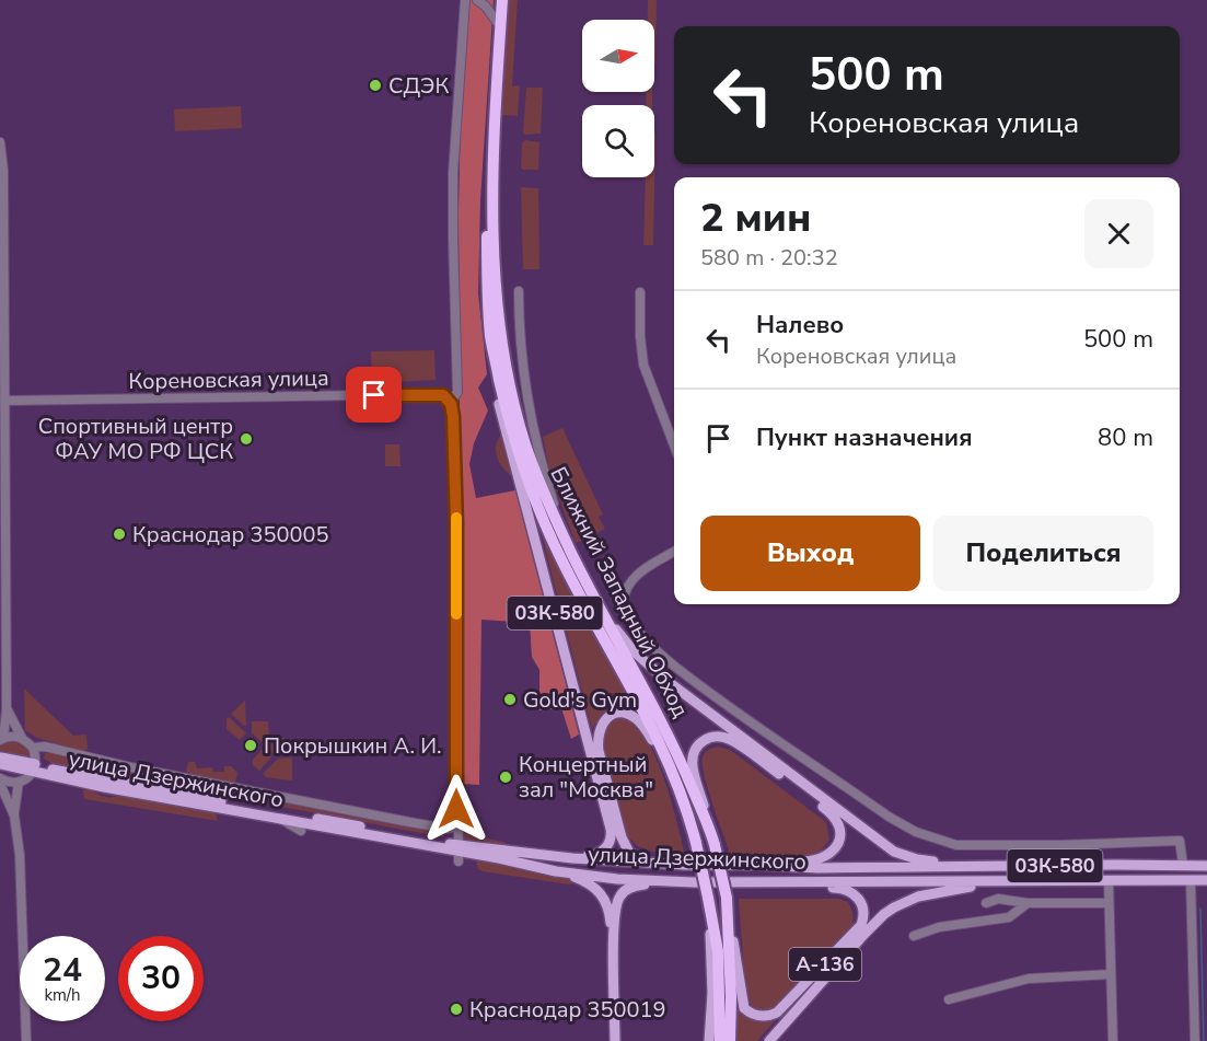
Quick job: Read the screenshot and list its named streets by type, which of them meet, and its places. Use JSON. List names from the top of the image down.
{
  "streets": {
    "highway": ["Ближний Западный Обход", "03К-580", "А-136"],
    "main road": ["улица Дзержинского"],
    "street": ["Кореновская улица"]
  },
  "crossings": [
    ["Ближний Западный Обход", "03К-580"],
    ["Ближний Западный Обход", "А-136"],
    ["03К-580", "улица Дзержинского"],
    ["улица Дзержинского", "А-136"]
  ],
  "places": [
    "СДЭК",
    "Спортивный центр ФАУ МО РФ ЦСК",
    "Краснодар 350005",
    "Gold's Gym",
    "Покрышкин А. И.",
    "Концертный зал \"Москва\"",
    "Краснодар 350019"
  ],
  "north": "right",
  "page": {
    "turn": ["500 m", "Кореновская улица"],
    "heading": ["2 мин", "580 m · 20:32"],
    "list": [
      {
        "name": "Налево",
        "note": "Кореновская улица",
        "value": "500 m"
      },
      {
        "name": "Пункт назначения",
        "value": "80 m"
      }
    ],
    "buttons": ["Выход", "Поделиться"],
    "speed": "24 km/h",
    "limit": "30"
  }
}
